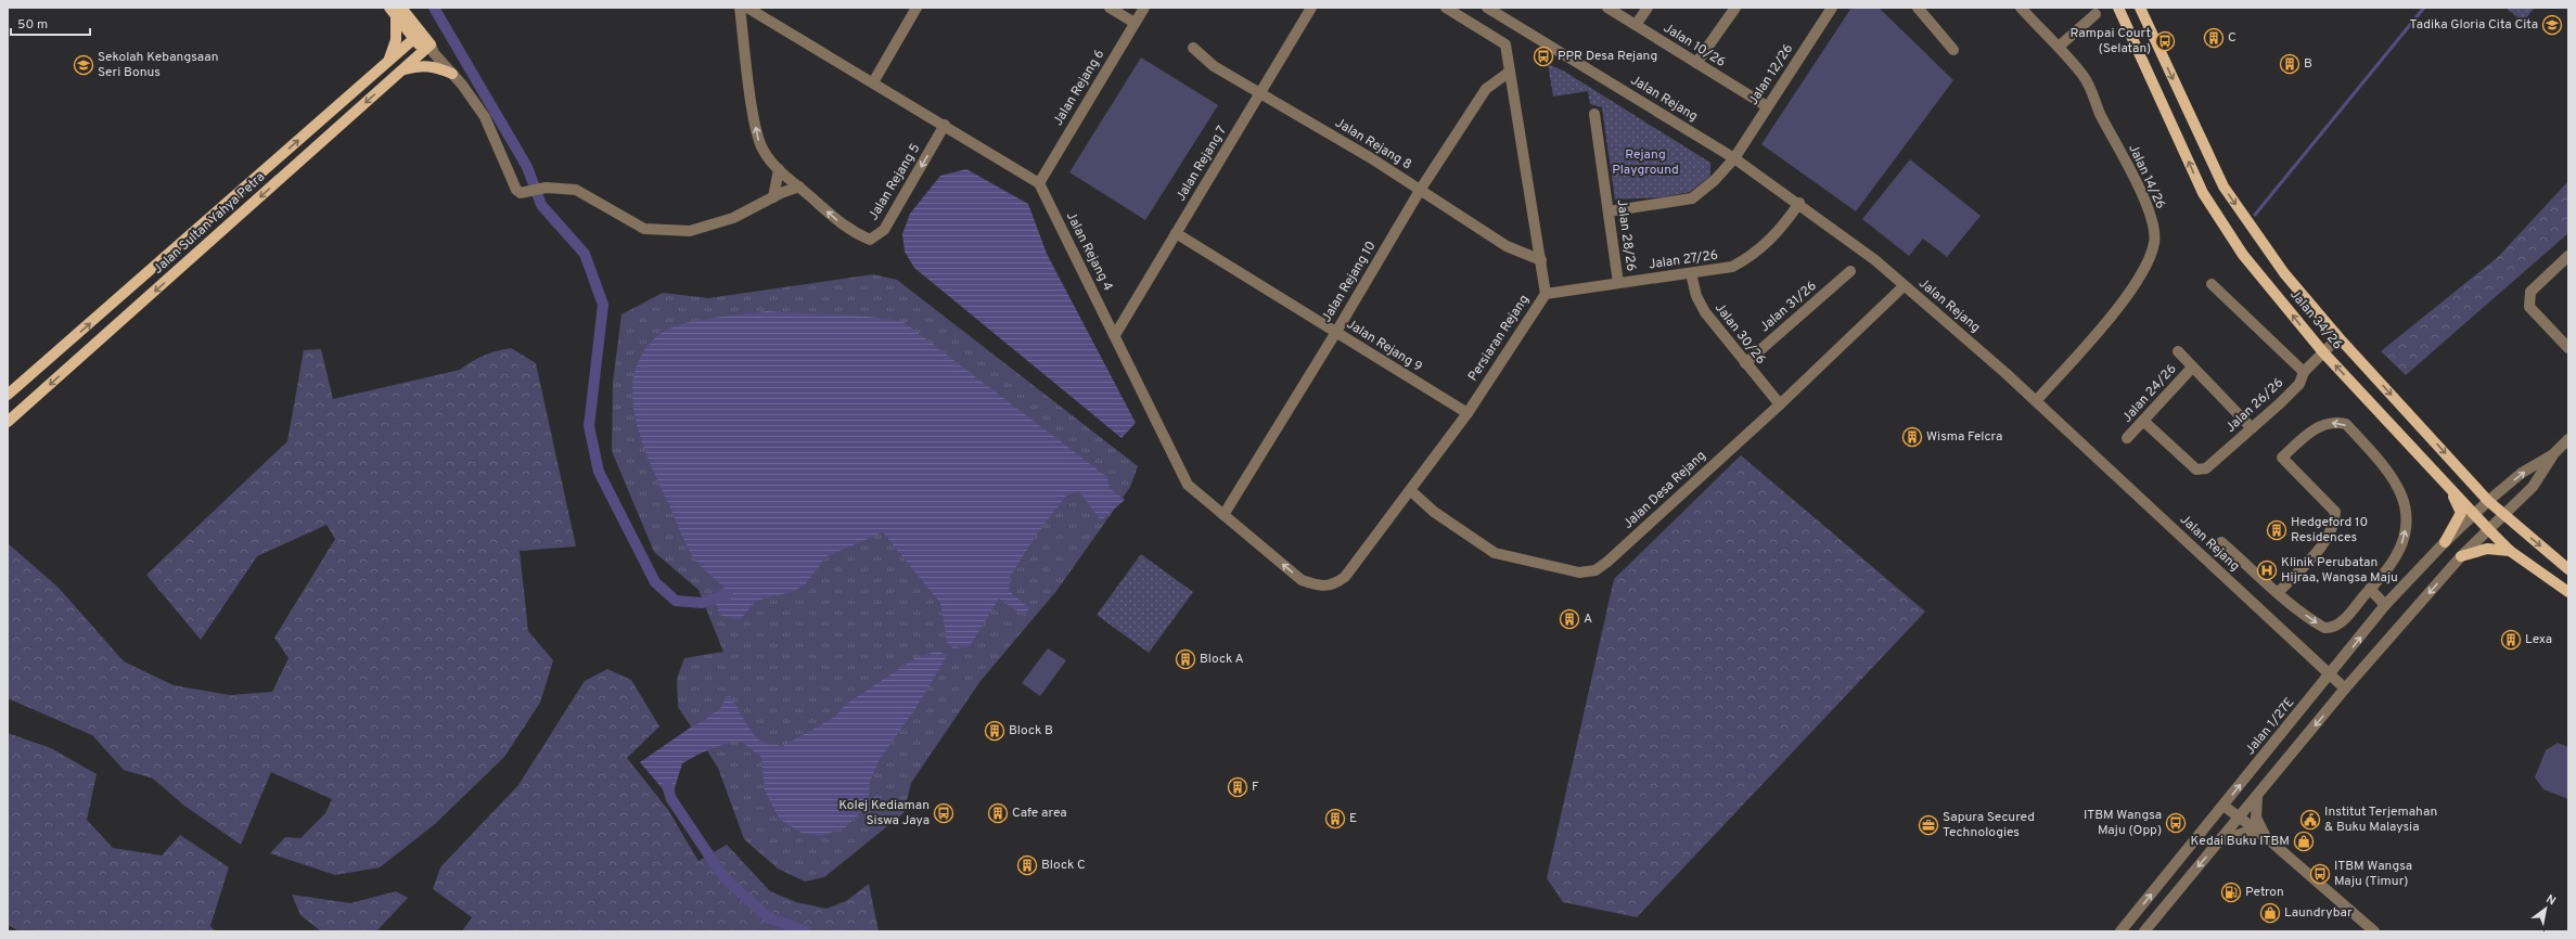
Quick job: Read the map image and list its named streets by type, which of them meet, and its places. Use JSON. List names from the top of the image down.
{
  "streets": {
    "main road": ["Jalan Sultan Yahya Petra", "Jalan 34/26"],
    "street": [
      "Jalan 10/26",
      "Jalan 12/26",
      "Jalan Rejang 6",
      "Jalan Rejang",
      "Jalan Rejang 8",
      "Jalan Rejang 7",
      "Jalan 14/26",
      "Jalan Rejang 5",
      "Jalan 28/26",
      "Jalan Rejang 4",
      "Jalan 27/26",
      "Jalan Rejang 10",
      "Jalan 31/26",
      "Jalan 30/26",
      "Persiaran Rejang",
      "Jalan Rejang 9",
      "Jalan 24/26",
      "Jalan 26/26",
      "Jalan Desa Rejang",
      "Jalan 1/27E"
    ]
  },
  "crossings": [
    ["Jalan 10/26", "Jalan 12/26"],
    ["Jalan 12/26", "Jalan Rejang"],
    ["Jalan 12/26", "Jalan 28/26"],
    ["Jalan Rejang 6", "Jalan Rejang 4"],
    ["Jalan Rejang", "Jalan 14/26"],
    ["Jalan Rejang", "Jalan 27/26"],
    ["Jalan Rejang", "Jalan Desa Rejang"],
    ["Jalan Rejang", "Jalan 1/27E"],
    ["Jalan Rejang 8", "Jalan Rejang 7"],
    ["Jalan Rejang 8", "Jalan Rejang 10"],
    ["Jalan Rejang 8", "Persiaran Rejang"],
    ["Jalan Rejang 7", "Jalan Rejang 4"],
    ["Jalan Rejang 7", "Jalan Rejang 9"],
    ["Jalan 28/26", "Jalan 27/26"],
    ["Jalan Rejang 4", "Persiaran Rejang"],
    ["Jalan 27/26", "Jalan 30/26"],
    ["Jalan 27/26", "Persiaran Rejang"],
    ["Jalan Rejang 10", "Persiaran Rejang"],
    ["Jalan Rejang 10", "Jalan Rejang 9"],
    ["Jalan 31/26", "Jalan 30/26"],
    ["Jalan 34/26", "Jalan 26/26"],
    ["Jalan 30/26", "Jalan Desa Rejang"],
    ["Persiaran Rejang", "Jalan Rejang 9"],
    ["Persiaran Rejang", "Jalan Desa Rejang"],
    ["Jalan 24/26", "Jalan 26/26"]
  ],
  "parks": ["Rejang Playground"],
  "places": {
    "school or university": ["Tadika Gloria Cita Cita", "Sekolah Kebangsaan Seri Bonus"],
    "building": [
      "C",
      "B",
      "Wisma Felcra",
      "Hedgeford 10 Residences",
      "A",
      "Lexa",
      "Block A",
      "Block B",
      "F",
      "Cafe area",
      "E",
      "Block C"
    ],
    "bus stop": [
      "Rampai Court (Selatan)",
      "PPR Desa Rejang",
      "Kolej Kediaman Siswa Jaya",
      "ITBM Wangsa Maju (Opp)",
      "ITBM Wangsa Maju (Timur)"
    ],
    "hospital": ["Klinik Perubatan Hijraa, Wangsa Maju"],
    "public building": ["Institut Terjemahan & Buku Malaysia"],
    "office": ["Sapura Secured Technologies"],
    "shop": ["Kedai Buku ITBM", "Laundrybar"],
    "fuel station": ["Petron"]
  },
  "scale_bar": "50 m",
  "north": "top right"
}
